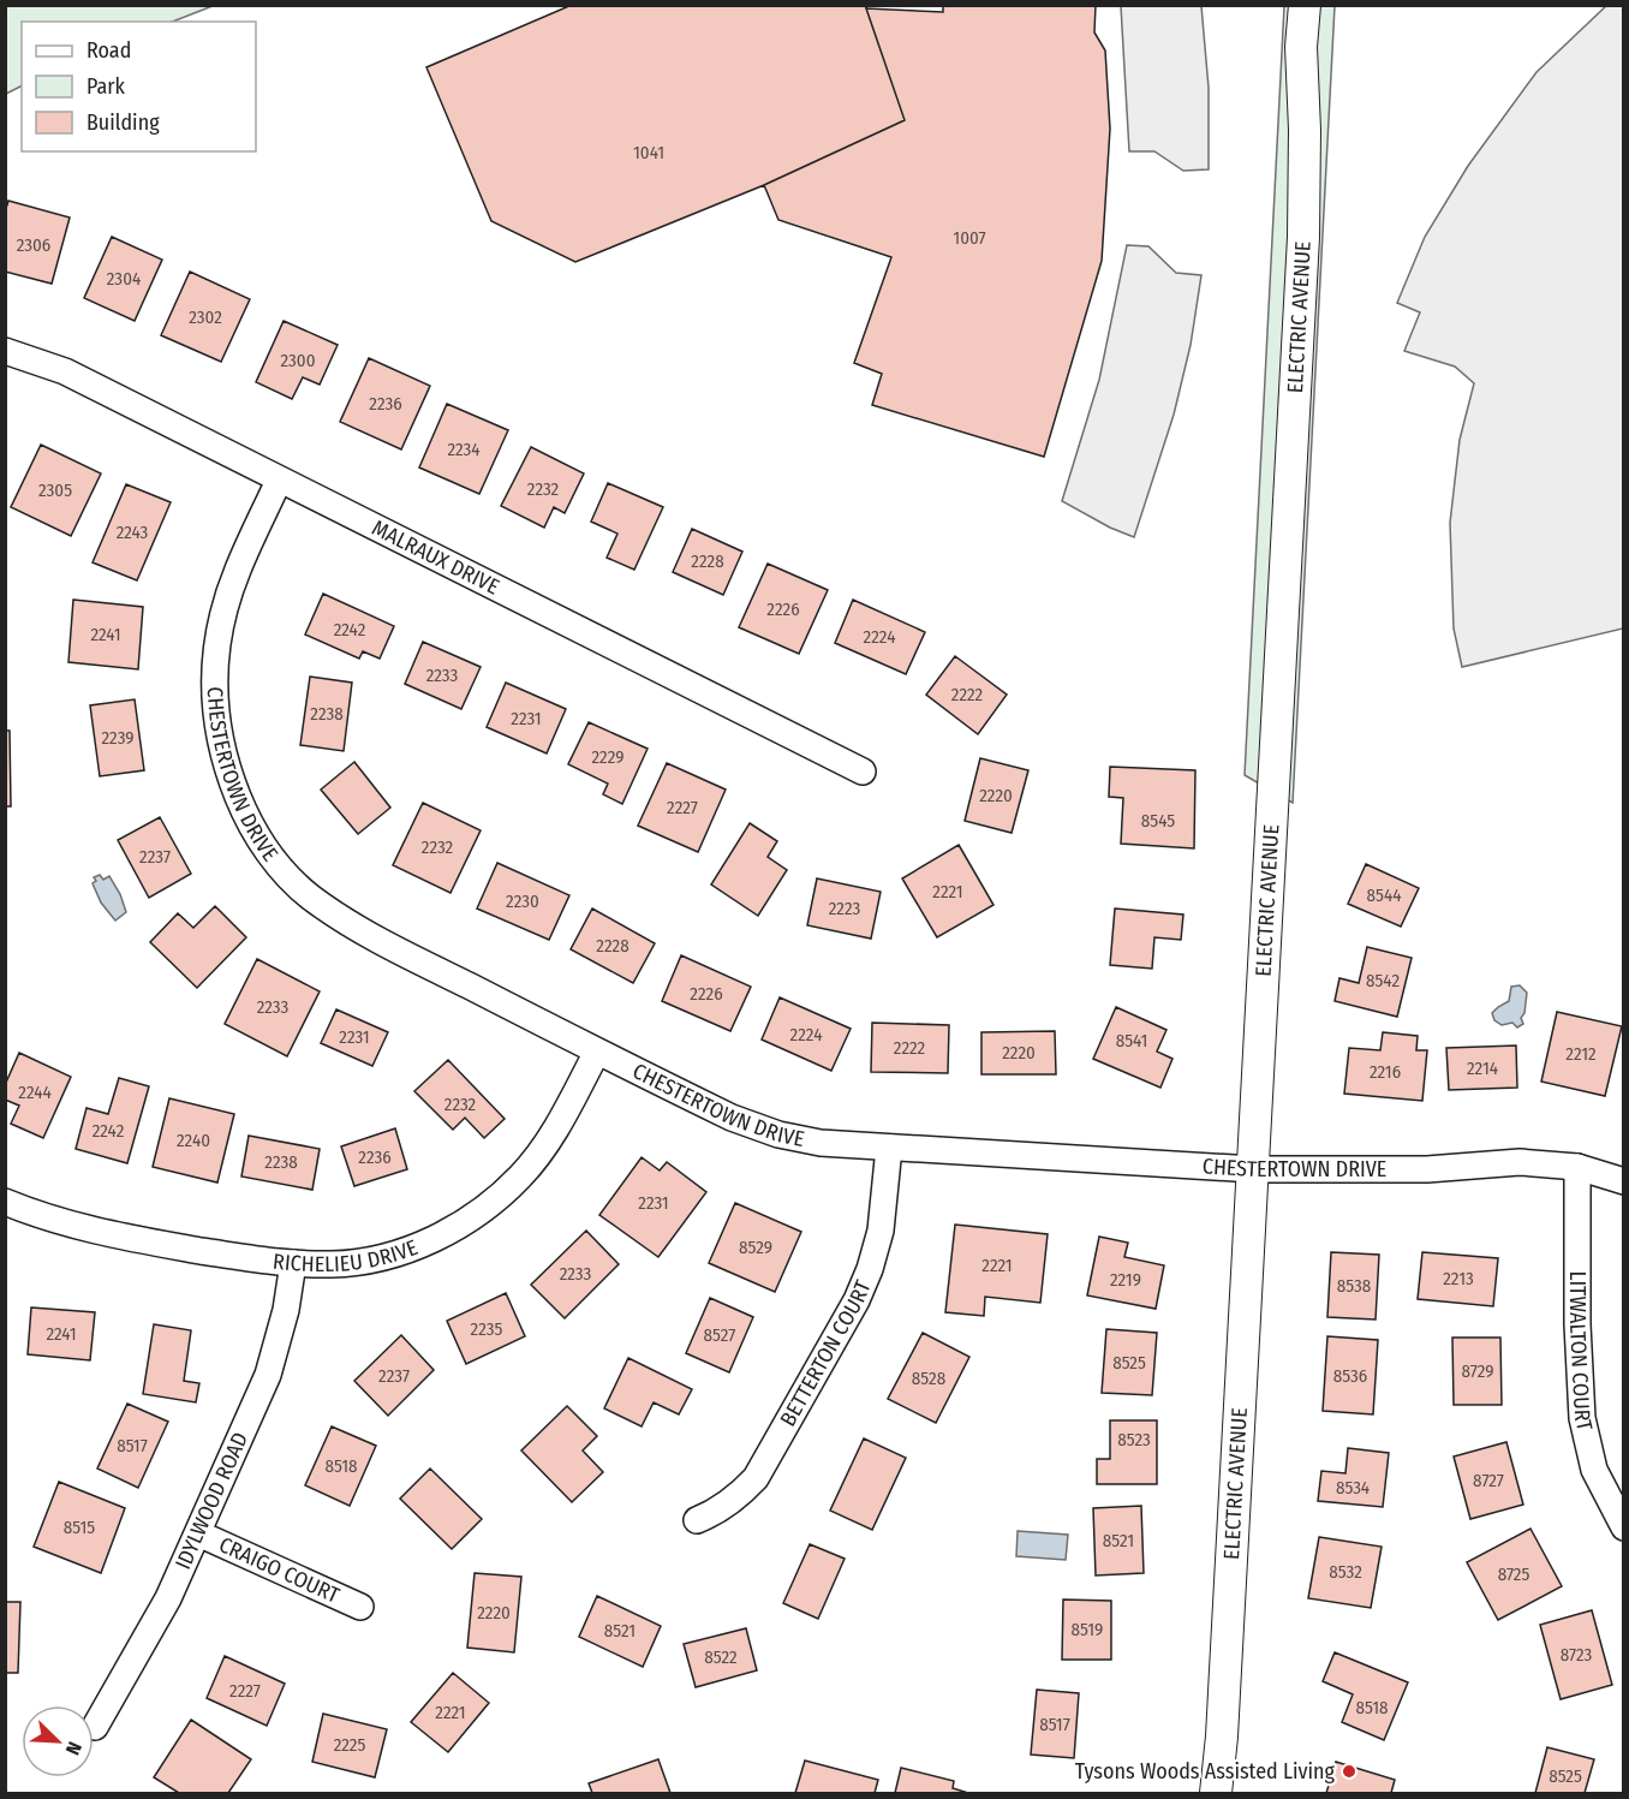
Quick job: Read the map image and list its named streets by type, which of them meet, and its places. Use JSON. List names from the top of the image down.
{
  "streets": {
    "street": [
      "ELECTRIC AVENUE",
      "MALRAUX DRIVE",
      "CHESTERTOWN DRIVE",
      "RICHELIEU DRIVE",
      "LITWALTON COURT",
      "BETTERTON COURT",
      "IDYLWOOD ROAD",
      "CRAIGO COURT"
    ]
  },
  "crossings": [
    ["ELECTRIC AVENUE", "CHESTERTOWN DRIVE"],
    ["MALRAUX DRIVE", "CHESTERTOWN DRIVE"],
    ["CHESTERTOWN DRIVE", "RICHELIEU DRIVE"],
    ["CHESTERTOWN DRIVE", "LITWALTON COURT"],
    ["CHESTERTOWN DRIVE", "BETTERTON COURT"],
    ["RICHELIEU DRIVE", "IDYLWOOD ROAD"],
    ["IDYLWOOD ROAD", "CRAIGO COURT"]
  ],
  "places": ["Tysons Woods Assisted Living"],
  "house_numbers": [
    "1041",
    "1007",
    "2306",
    "2304",
    "2302",
    "2300",
    "2236",
    "2234",
    "2232",
    "2305",
    "2243",
    "2228",
    "2226",
    "2242",
    "2241",
    "2224",
    "2233",
    "2222",
    "2238",
    "2231",
    "2239",
    "2229",
    "2220",
    "2227",
    "8545",
    "2232",
    "2237",
    "2221",
    "8544",
    "2230",
    "2223",
    "2228",
    "8542",
    "2226",
    "2233",
    "2224",
    "2231",
    "8541",
    "2222",
    "2220",
    "2212",
    "2214",
    "2216",
    "2244",
    "2232",
    "2242",
    "2240",
    "2236",
    "2238",
    "2231",
    "8529",
    "2221",
    "2233",
    "2213",
    "2219",
    "8538",
    "2235",
    "2241",
    "8527",
    "8525",
    "8729",
    "2237",
    "8536",
    "8528",
    "8523",
    "8517",
    "8518",
    "8727",
    "8534",
    "8515",
    "8521",
    "8532",
    "8725",
    "2220",
    "8519",
    "8521",
    "8723",
    "8522",
    "2227",
    "8518",
    "2221",
    "8517",
    "2225",
    "8525"
  ],
  "legend": ["Road", "Park", "Building"],
  "north": "bottom right"
}
